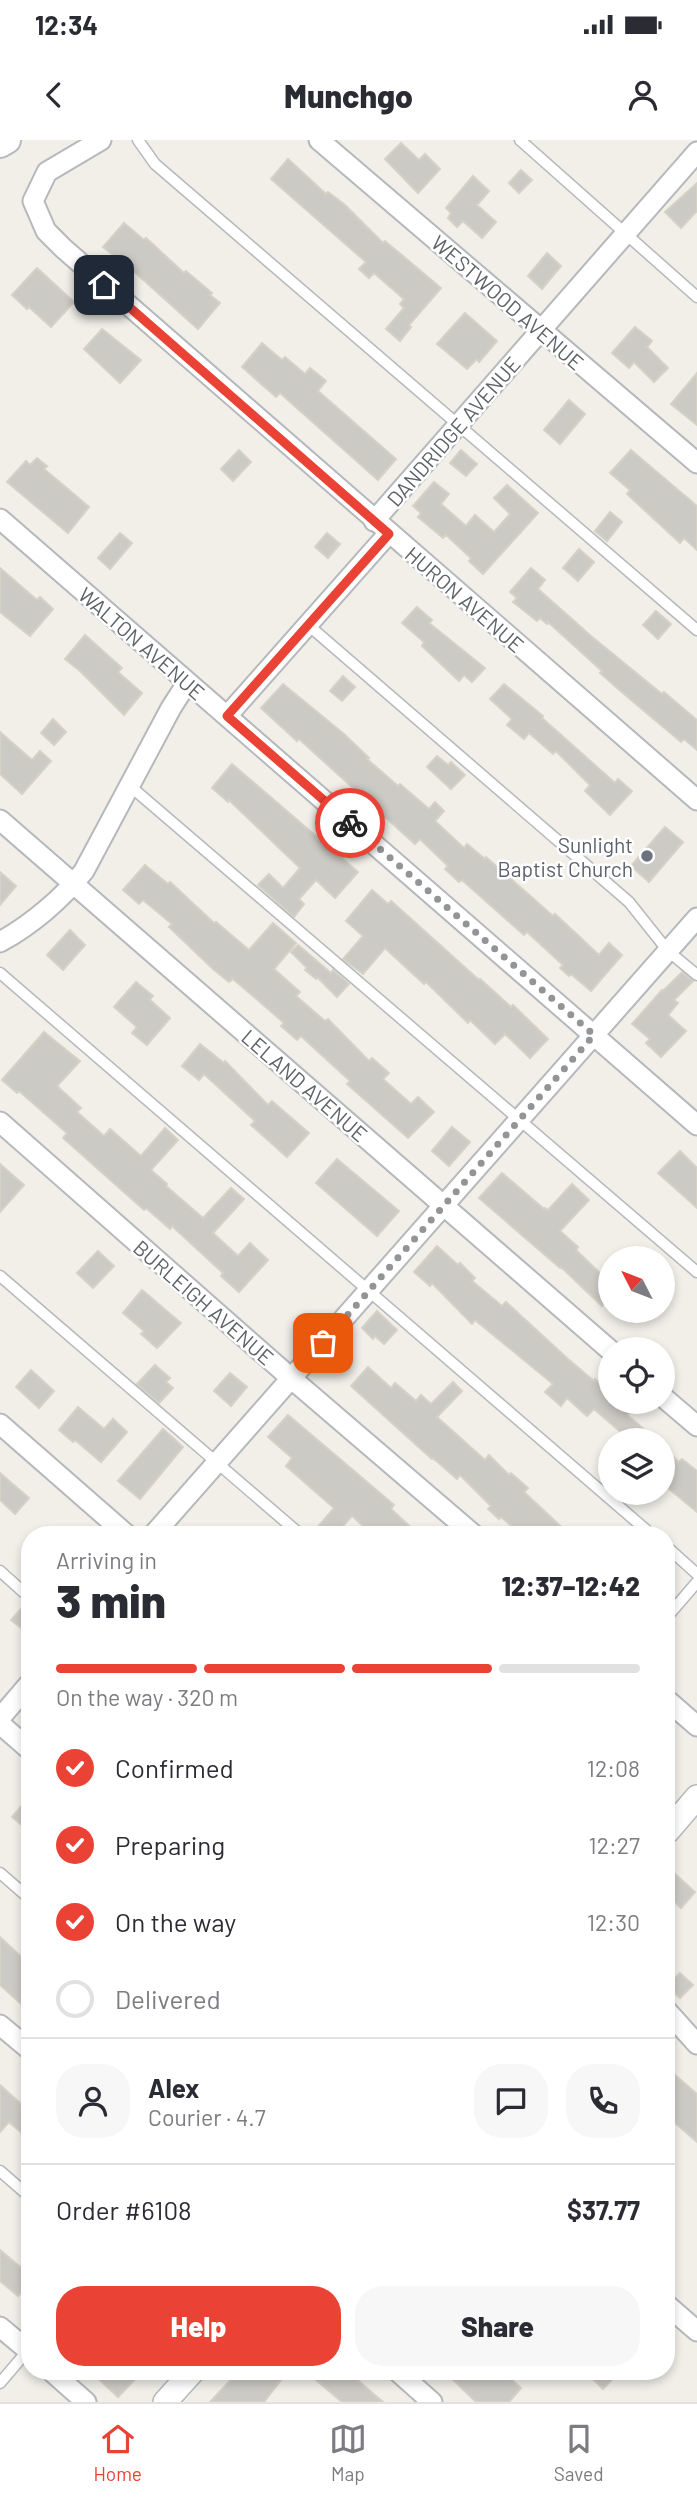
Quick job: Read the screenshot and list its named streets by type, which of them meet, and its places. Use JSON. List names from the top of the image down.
{
  "streets": {
    "street": [
      "WESTWOOD AVENUE",
      "DANDRIDGE AVENUE",
      "HURON AVENUE",
      "WALTON AVENUE",
      "LELAND AVENUE",
      "BURLEIGH AVENUE"
    ]
  },
  "crossings": [
    ["WESTWOOD AVENUE", "DANDRIDGE AVENUE"],
    ["DANDRIDGE AVENUE", "HURON AVENUE"],
    ["DANDRIDGE AVENUE", "WALTON AVENUE"]
  ],
  "places": ["Sunlight Baptist Church"],
  "north": "top left",
  "page": {
    "status": "12:34",
    "header": "Munchgo",
    "heading": ["3 min", "Arriving in", "12:37–12:42"],
    "panel": [
      "Alex",
      "Courier · 4.7",
      "Order #6108",
      "$37.77"
    ],
    "bar": "On the way · 320 m",
    "list": [
      ["Confirmed", "12:08"],
      ["Preparing", "12:27"],
      ["On the way", "12:30"],
      "Delivered"
    ],
    "buttons": ["Help", "Share"],
    "tabs": ["Home", "Map", "Saved"]
  }
}
